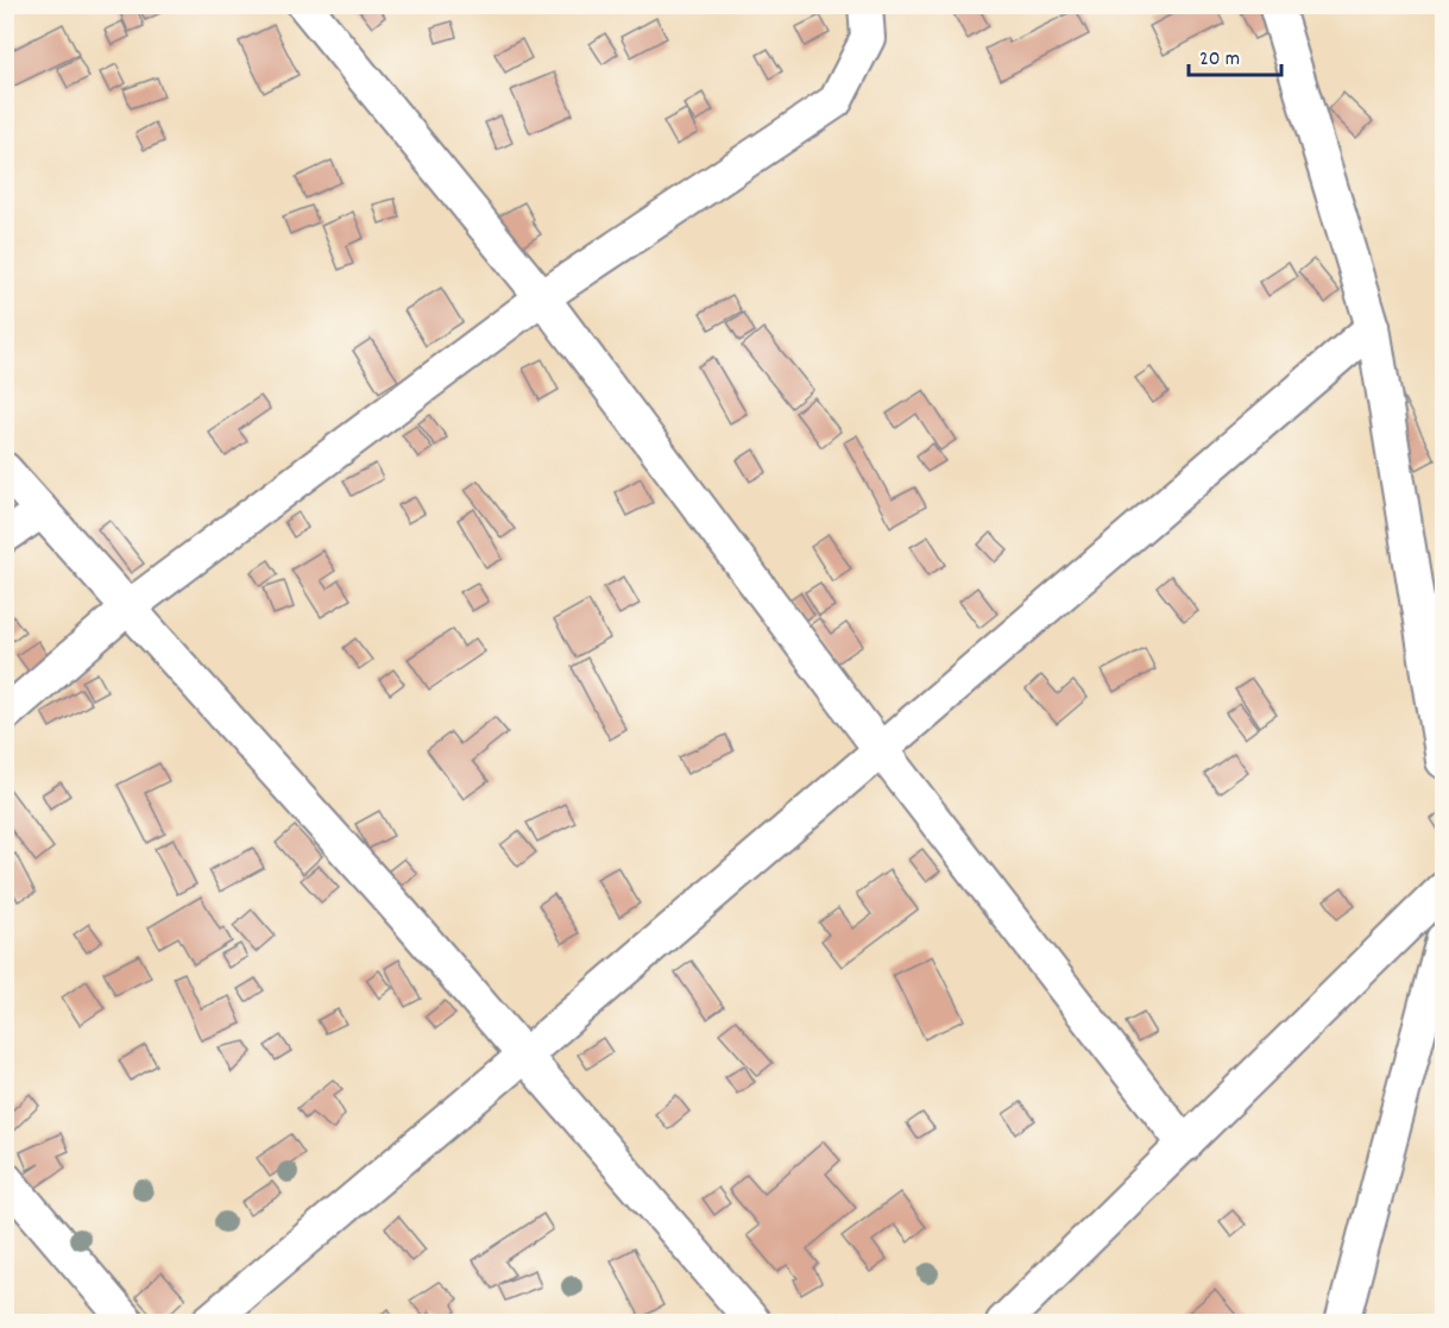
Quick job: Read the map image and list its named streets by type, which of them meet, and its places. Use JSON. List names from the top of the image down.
{
  "scale_bar": "20 m"
}
